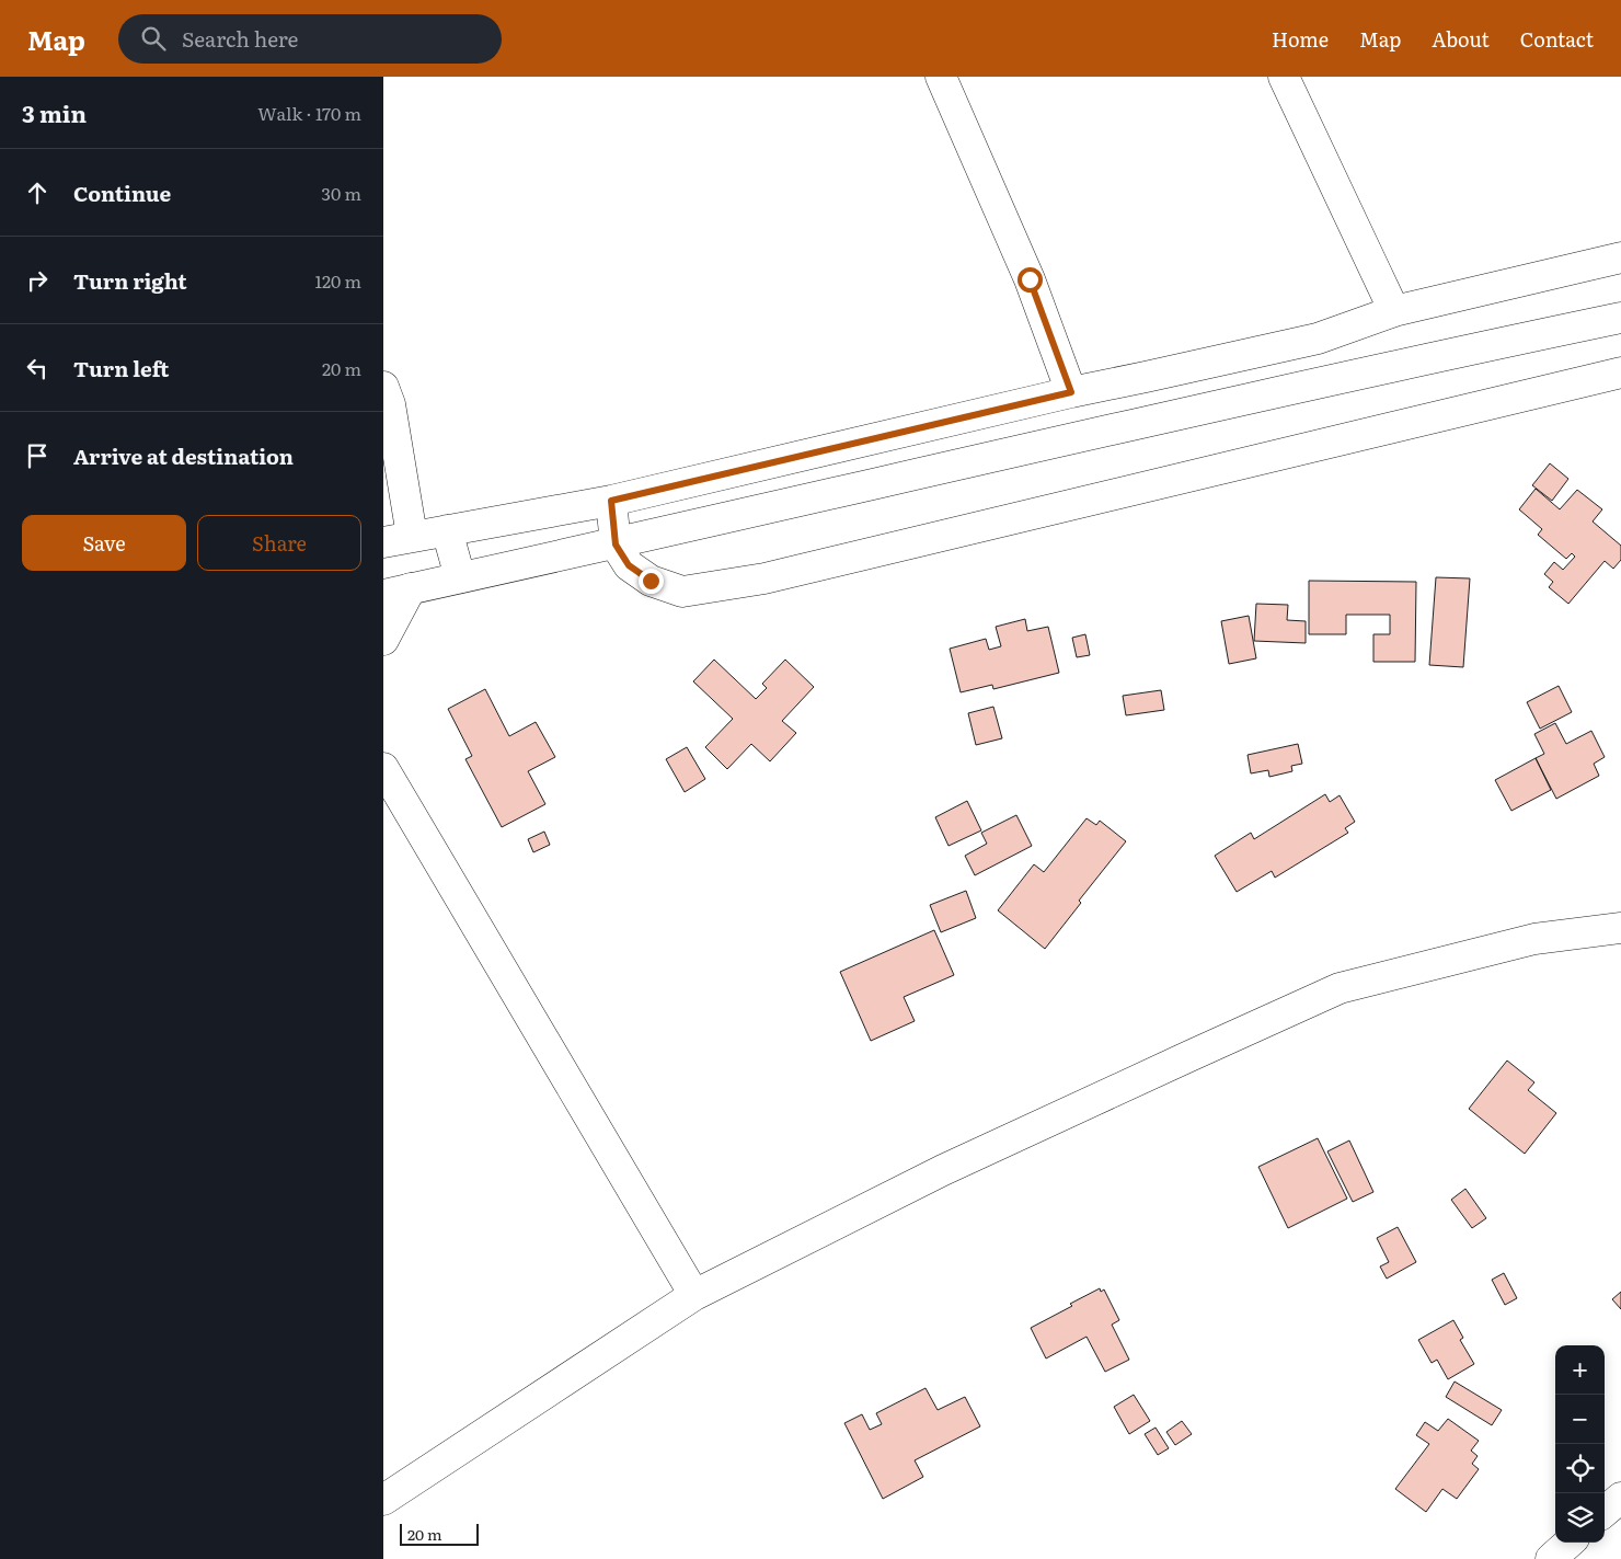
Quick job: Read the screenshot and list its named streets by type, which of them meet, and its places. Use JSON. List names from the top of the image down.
{
  "scale_bar": "20 m",
  "page": {
    "header": "Map",
    "search": "Search here",
    "nav": [
      "Home",
      "Map",
      "About",
      "Contact"
    ],
    "heading": ["3 min", "Walk · 170 m"],
    "list": [
      ["Continue", "30 m"],
      ["Turn right", "120 m"],
      ["Turn left", "20 m"],
      "Arrive at destination"
    ],
    "buttons": ["Save", "Share"],
    "map_buttons": ["+", "−"],
    "scale": "20 m"
  }
}
